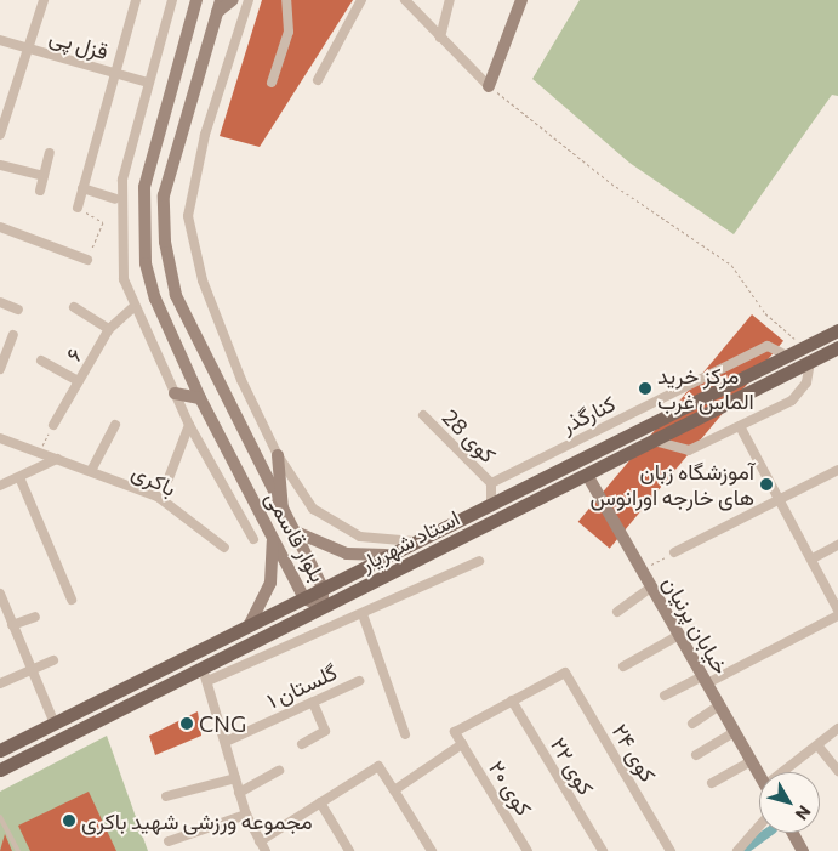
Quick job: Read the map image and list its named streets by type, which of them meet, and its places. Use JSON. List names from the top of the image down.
{
  "streets": {
    "main road": ["بلوار قاسمی", "استاد شهریار", "خیابان پرنیان"],
    "street": [
      "قزل پی",
      "۶",
      "کنارگذر",
      "کوی 28",
      "باکری",
      "۱ گلستان",
      "کوی ۲۴",
      "کوی ۲۲",
      "کوی ۲۰"
    ]
  },
  "crossings": [
    ["کنارگذر", "کوی 28"],
    ["کنارگذر", "استاد شهریار"],
    ["بلوار قاسمی", "استاد شهریار"],
    ["استاد شهریار", "خیابان پرنیان"],
    ["کوی ۲۴", "کوی ۲۲"]
  ],
  "places": [
    "مرکز خرید الماس غرب",
    "آموزشگاه زبان های خارجه اورانوس",
    "CNG",
    "مجموعه ورزشی شهید باکری"
  ],
  "north": "bottom right"
}
